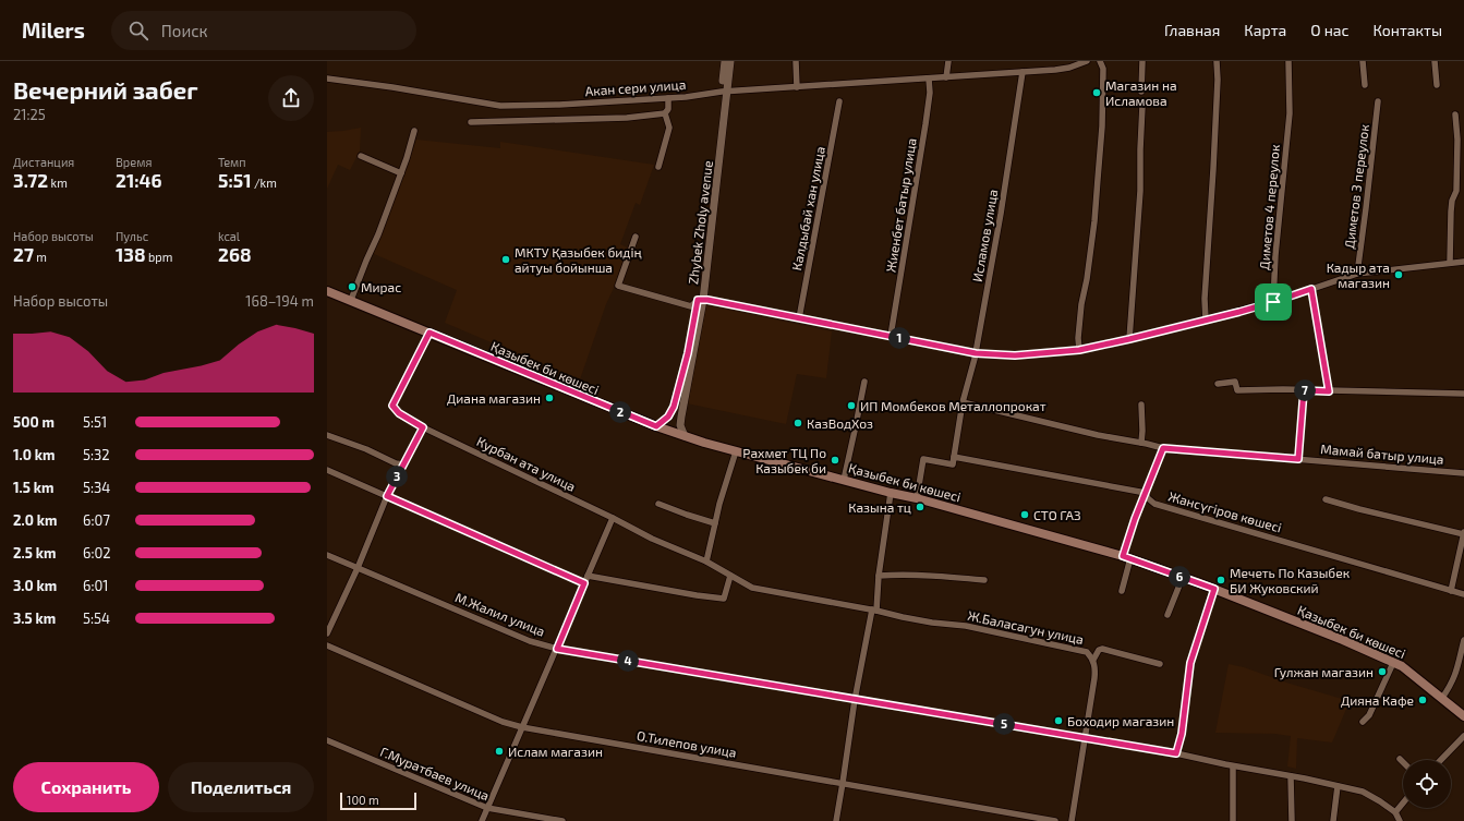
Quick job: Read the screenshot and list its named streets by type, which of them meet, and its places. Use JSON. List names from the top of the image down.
{
  "streets": {
    "main road": ["Қазыбек би көшесі"],
    "street": [
      "Акан сери улица",
      "Диметов 3 переулок",
      "Жиенбет батыр улица",
      "Диметов 4 переулок",
      "Калдыбай хан улица",
      "Zhybek Zholy avenue",
      "Исламов улица",
      "Мамай батыр улица",
      "Курбан ата улица",
      "Жансүгіров көшесі",
      "М.Жалил улица",
      "Ж.Баласагун улица",
      "О.Тилепов улица",
      "Г.Муратбаев улица"
    ]
  },
  "crossings": [
    ["Акан сери улица", "Жиенбет батыр улица"],
    ["Акан сери улица", "Zhybek Zholy avenue"],
    ["Акан сери улица", "Исламов улица"],
    ["Zhybek Zholy avenue", "Қазыбек би көшесі"],
    ["Исламов улица", "Мамай батыр улица"],
    ["Исламов улица", "Жансүгіров көшесі"],
    ["Қазыбек би көшесі", "Курбан ата улица"],
    ["Курбан ата улица", "Ж.Баласагун улица"]
  ],
  "places": [
    "Магазин на Исламова",
    "МКТУ Қазыбек бидің айтуы бойынша",
    "Кадыр ата магазин",
    "Мирас",
    "Диана магазин",
    "ИП Момбеков Металлопрокат",
    "КазВодХоз",
    "Рахмет ТЦ По Казыбек би",
    "Казына тц",
    "СТО ГАЗ",
    "Мечеть По Казыбек БИ Жуковский",
    "Гулжан магазин",
    "Дияна Кафе",
    "Боходир магазин",
    "Ислам магазин"
  ],
  "scale_bar": "100 m",
  "page": {
    "header": "Milers",
    "search": "Поиск",
    "nav": [
      "Главная",
      "Карта",
      "О нас",
      "Контакты"
    ],
    "heading": ["Вечерний забег", "21:25"],
    "stats": [
      ["Дистанция", "3.72 km"],
      ["Время", "21:46"],
      ["Темп", "5:51 /km"],
      ["Набор высоты", "27 m"],
      ["Пульс", "138 bpm"],
      ["kcal", "268"]
    ],
    "chart": ["Набор высоты", "168–194 m"],
    "pins": [
      "1",
      "7",
      "2",
      "3",
      "6",
      "4",
      "5"
    ],
    "list": [
      {
        "name": "500 m",
        "note": "5:51"
      },
      {
        "name": "1.0 km",
        "note": "5:32"
      },
      {
        "name": "1.5 km",
        "note": "5:34"
      },
      {
        "name": "2.0 km",
        "note": "6:07"
      },
      {
        "name": "2.5 km",
        "note": "6:02"
      },
      {
        "name": "3.0 km",
        "note": "6:01"
      },
      {
        "name": "3.5 km",
        "note": "5:54"
      }
    ],
    "buttons": ["Сохранить", "Поделиться"],
    "scale": "100 m"
  }
}
